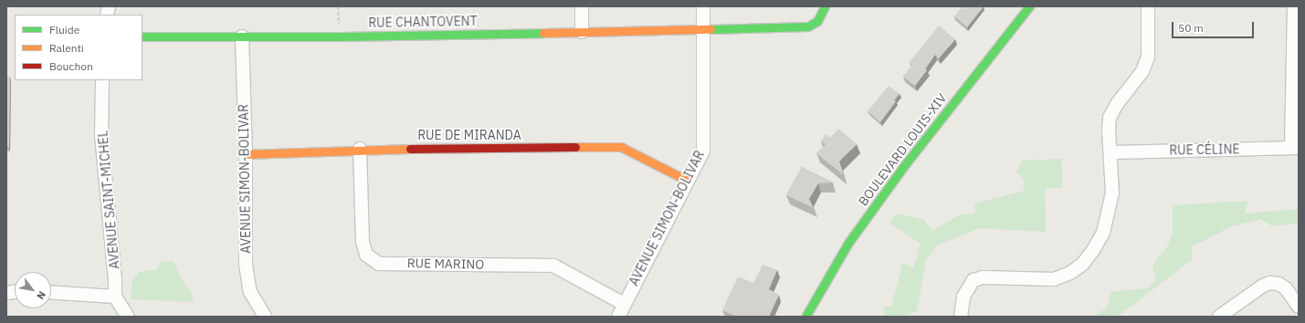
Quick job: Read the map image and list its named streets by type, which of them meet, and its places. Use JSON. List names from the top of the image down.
{
  "streets": {
    "street": [
      "RUE CHANTOVENT",
      "RUE DE MIRANDA",
      "BOULEVARD LOUIS-XIV",
      "RUE CÉLINE",
      "AVENUE SIMON-BOLIVAR",
      "AVENUE SAINT-MICHEL",
      "RUE MARINO"
    ]
  },
  "crossings": [
    ["RUE CHANTOVENT", "AVENUE SIMON-BOLIVAR"],
    ["RUE DE MIRANDA", "AVENUE SIMON-BOLIVAR"],
    ["RUE DE MIRANDA", "RUE MARINO"],
    ["AVENUE SIMON-BOLIVAR", "RUE MARINO"]
  ],
  "legend": ["Fluide", "Ralenti", "Bouchon"],
  "scale_bar": "50 m",
  "north": "bottom right"
}
